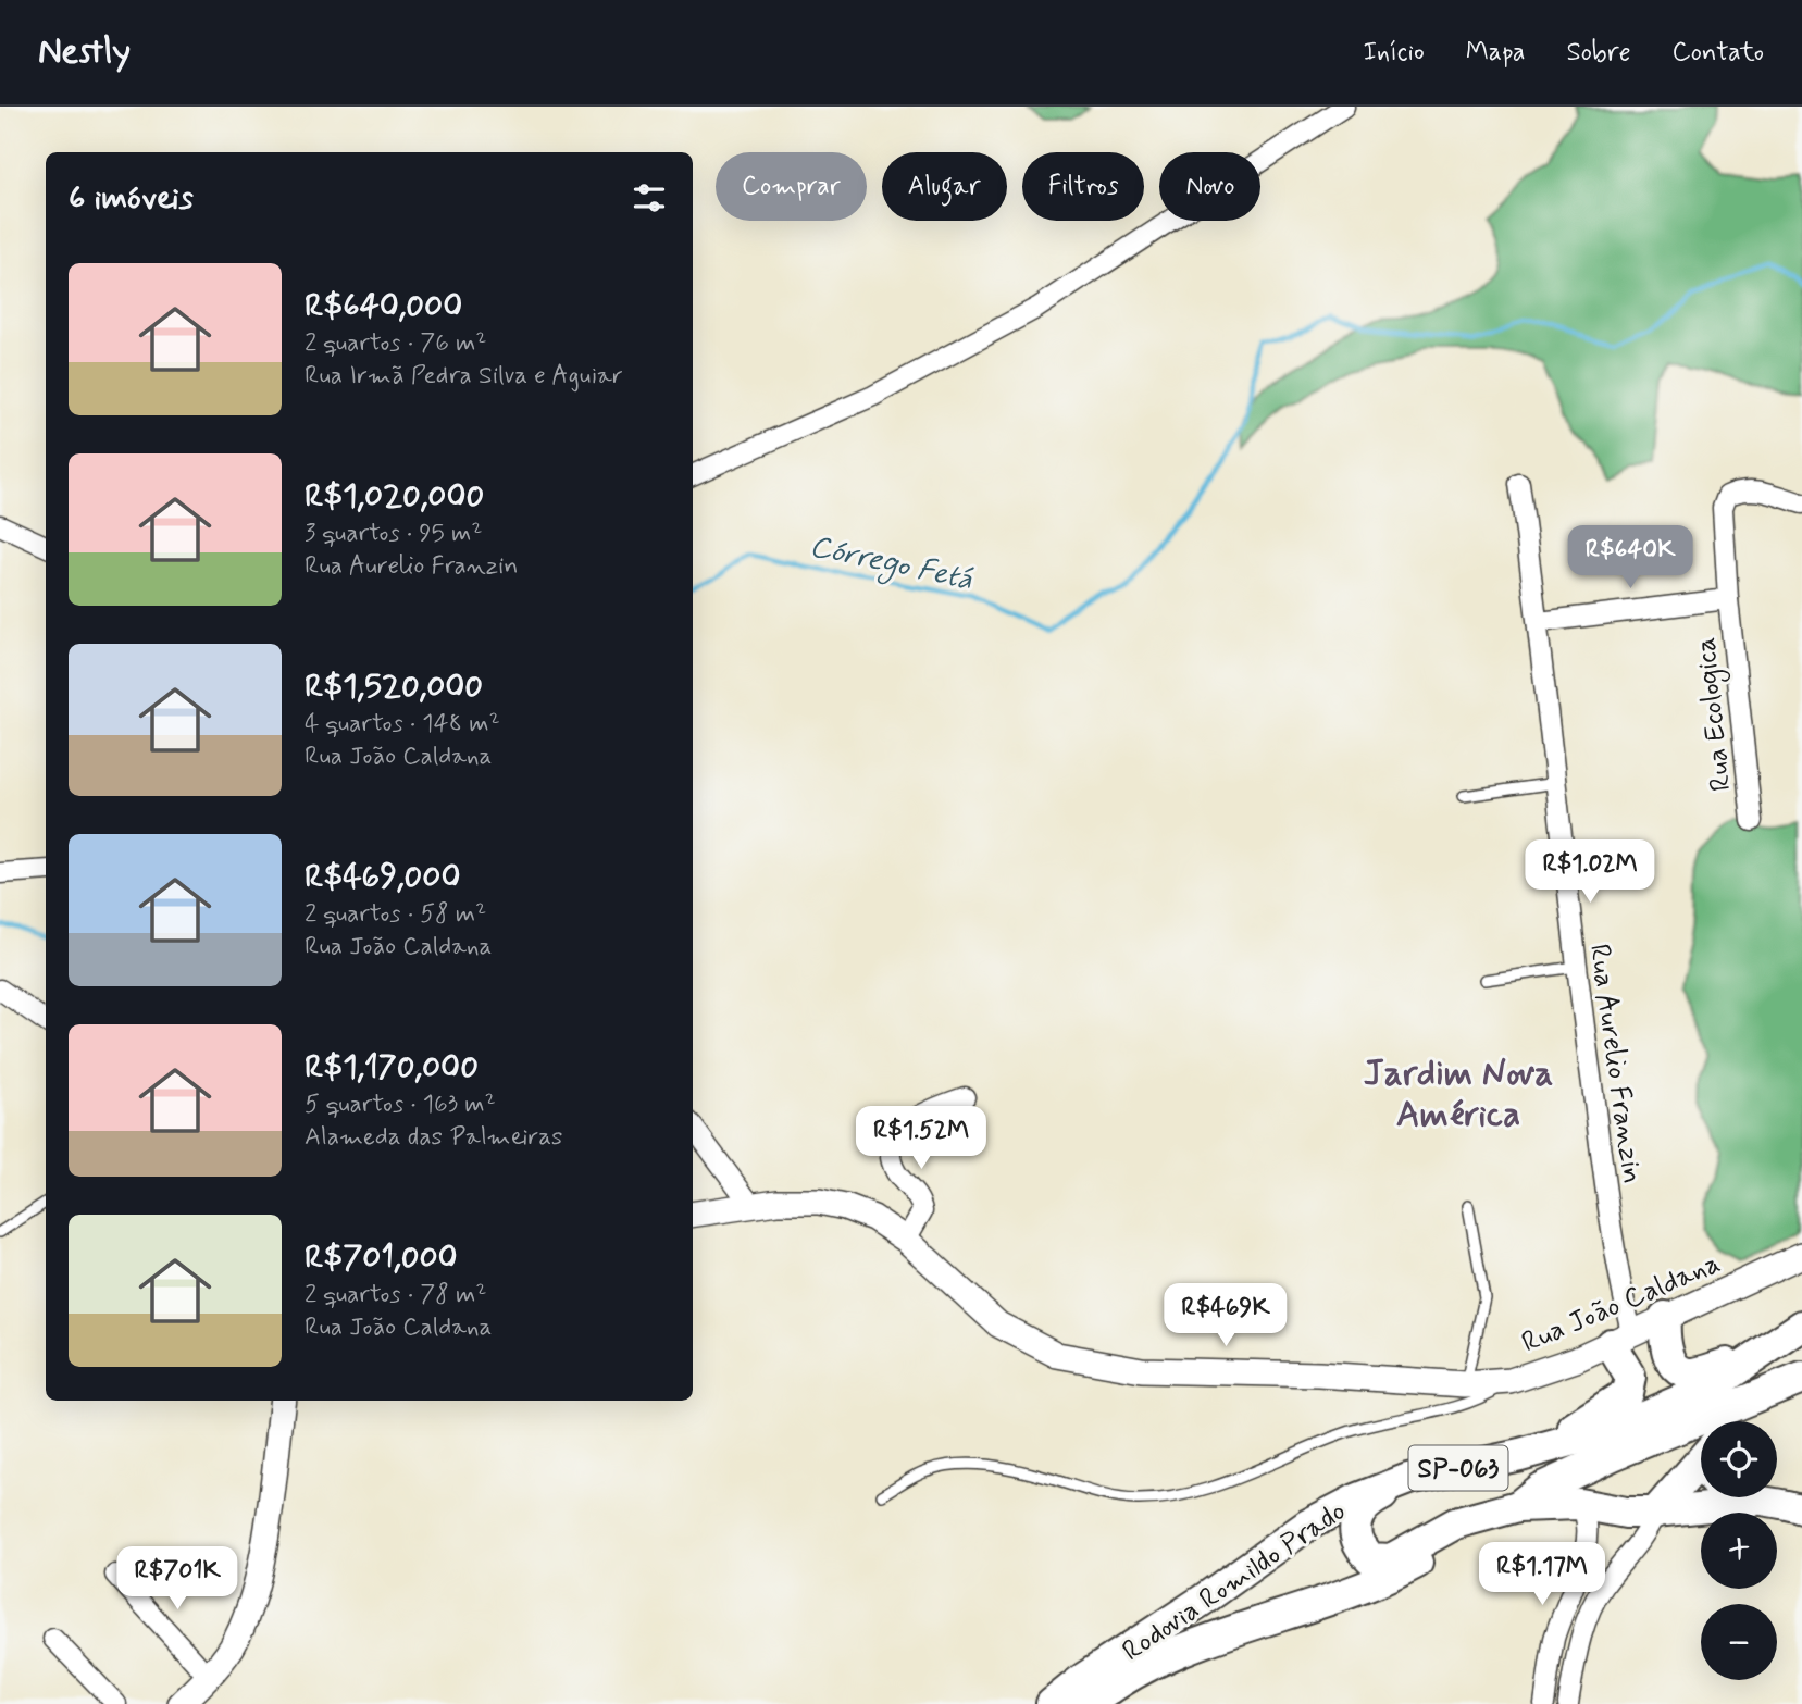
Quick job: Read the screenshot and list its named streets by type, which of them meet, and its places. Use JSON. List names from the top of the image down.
{
  "streets": {
    "main road": ["SP-063", "Rodovia Romildo Prado"],
    "street": ["Rua Ecologica", "Rua Aurelio Franzin", "Rua João Caldana"]
  },
  "crossings": [
    ["Rua Aurelio Franzin", "Rua João Caldana"]
  ],
  "districts": ["Jardim Nova América"],
  "water": ["Córrego Fetá"],
  "page": {
    "header": "Nestly",
    "nav": [
      "Início",
      "Mapa",
      "Sobre",
      "Contato"
    ],
    "chip": [
      "Comprar",
      "Alugar",
      "Filtros",
      "Novo"
    ],
    "heading": "6 imóveis",
    "list": [
      {
        "name": "R$640,000",
        "note": "2 quartos · 76 m² · Rua Irmã Pedra Silva e Aguiar"
      },
      {
        "name": "R$1,020,000",
        "note": "3 quartos · 95 m² · Rua Aurelio Franzin"
      },
      {
        "name": "R$1,520,000",
        "note": "4 quartos · 148 m² · Rua João Caldana"
      },
      {
        "name": "R$469,000",
        "note": "2 quartos · 58 m² · Rua João Caldana"
      },
      {
        "name": "R$1,170,000",
        "note": "5 quartos · 163 m² · Alameda das Palmeiras"
      },
      {
        "name": "R$701,000",
        "note": "2 quartos · 78 m² · Rua João Caldana"
      }
    ],
    "price": [
      "R$640K",
      "R$1.02M",
      "R$1.52M",
      "R$469K",
      "R$1.17M",
      "R$701K"
    ],
    "map_buttons": ["+", "−"]
  }
}
